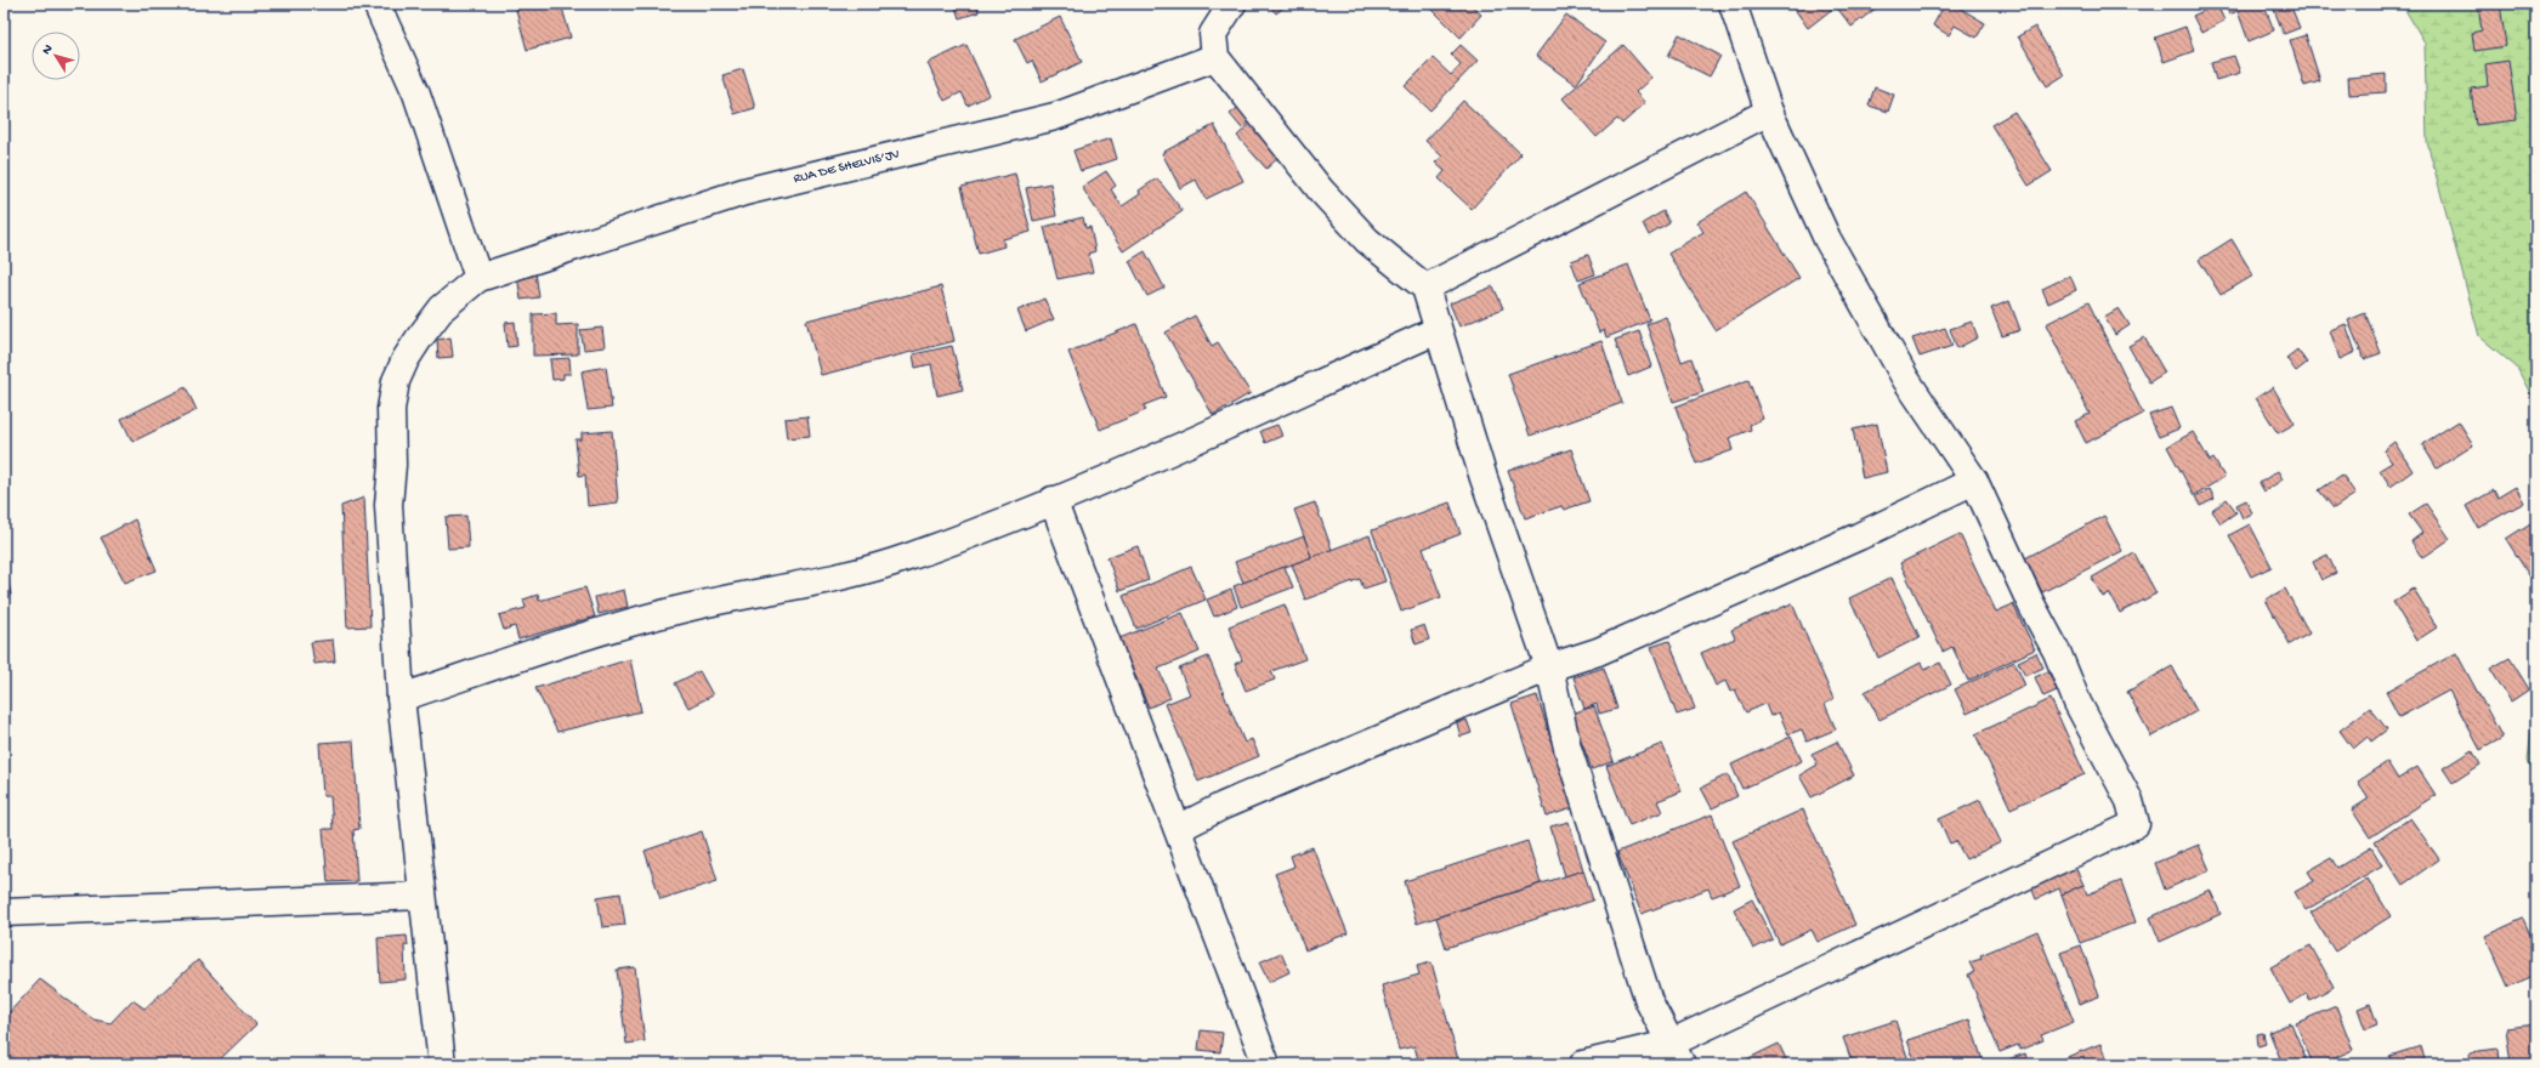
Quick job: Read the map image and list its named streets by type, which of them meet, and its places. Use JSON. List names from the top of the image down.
{
  "streets": {
    "street": ["RUA DE SHELVIS’JV"]
  },
  "north": "top left"
}
